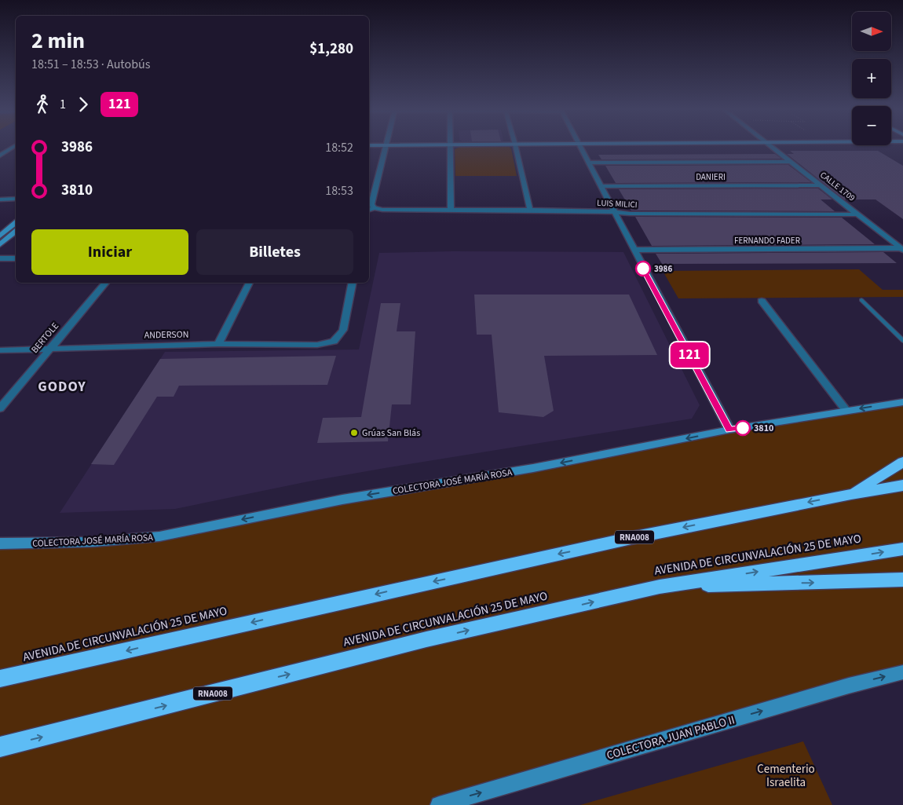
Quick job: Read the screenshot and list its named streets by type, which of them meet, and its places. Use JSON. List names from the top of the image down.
{
  "streets": {
    "highway": ["RNA008", "AVENIDA DE CIRCUNVALACIÓN 25 DE MAYO"],
    "street": [
      "DANIERI",
      "CALLE 1709",
      "LUIS MILICI",
      "FERNANDO FADER",
      "ANDERSON",
      "BERTOLE",
      "COLECTORA JOSÉ MARÍA ROSA",
      "COLECTORA JUAN PABLO II"
    ]
  },
  "crossings": [
    ["DANIERI", "CALLE 1709"],
    ["CALLE 1709", "LUIS MILICI"],
    ["CALLE 1709", "FERNANDO FADER"],
    ["ANDERSON", "BERTOLE"],
    ["RNA008", "AVENIDA DE CIRCUNVALACIÓN 25 DE MAYO"]
  ],
  "one_way": ["COLECTORA JOSÉ MARÍA ROSA", "COLECTORA JUAN PABLO II"],
  "districts": ["GODOY"],
  "parks": ["Cementerio Israelita"],
  "places": ["3986", "3810", "Grúas San Blás"],
  "lines": ["bus line 121"],
  "north": "right",
  "page": {
    "on_map": "121",
    "map_buttons": ["+", "−"],
    "heading": ["2 min", "18:51 – 18:53 · Autobús", "$1,280"],
    "legs": ["1", "121"],
    "list": [
      {
        "name": "3986",
        "value": "18:52"
      },
      {
        "name": "3810",
        "value": "18:53"
      }
    ],
    "buttons": ["Iniciar", "Billetes"]
  }
}
